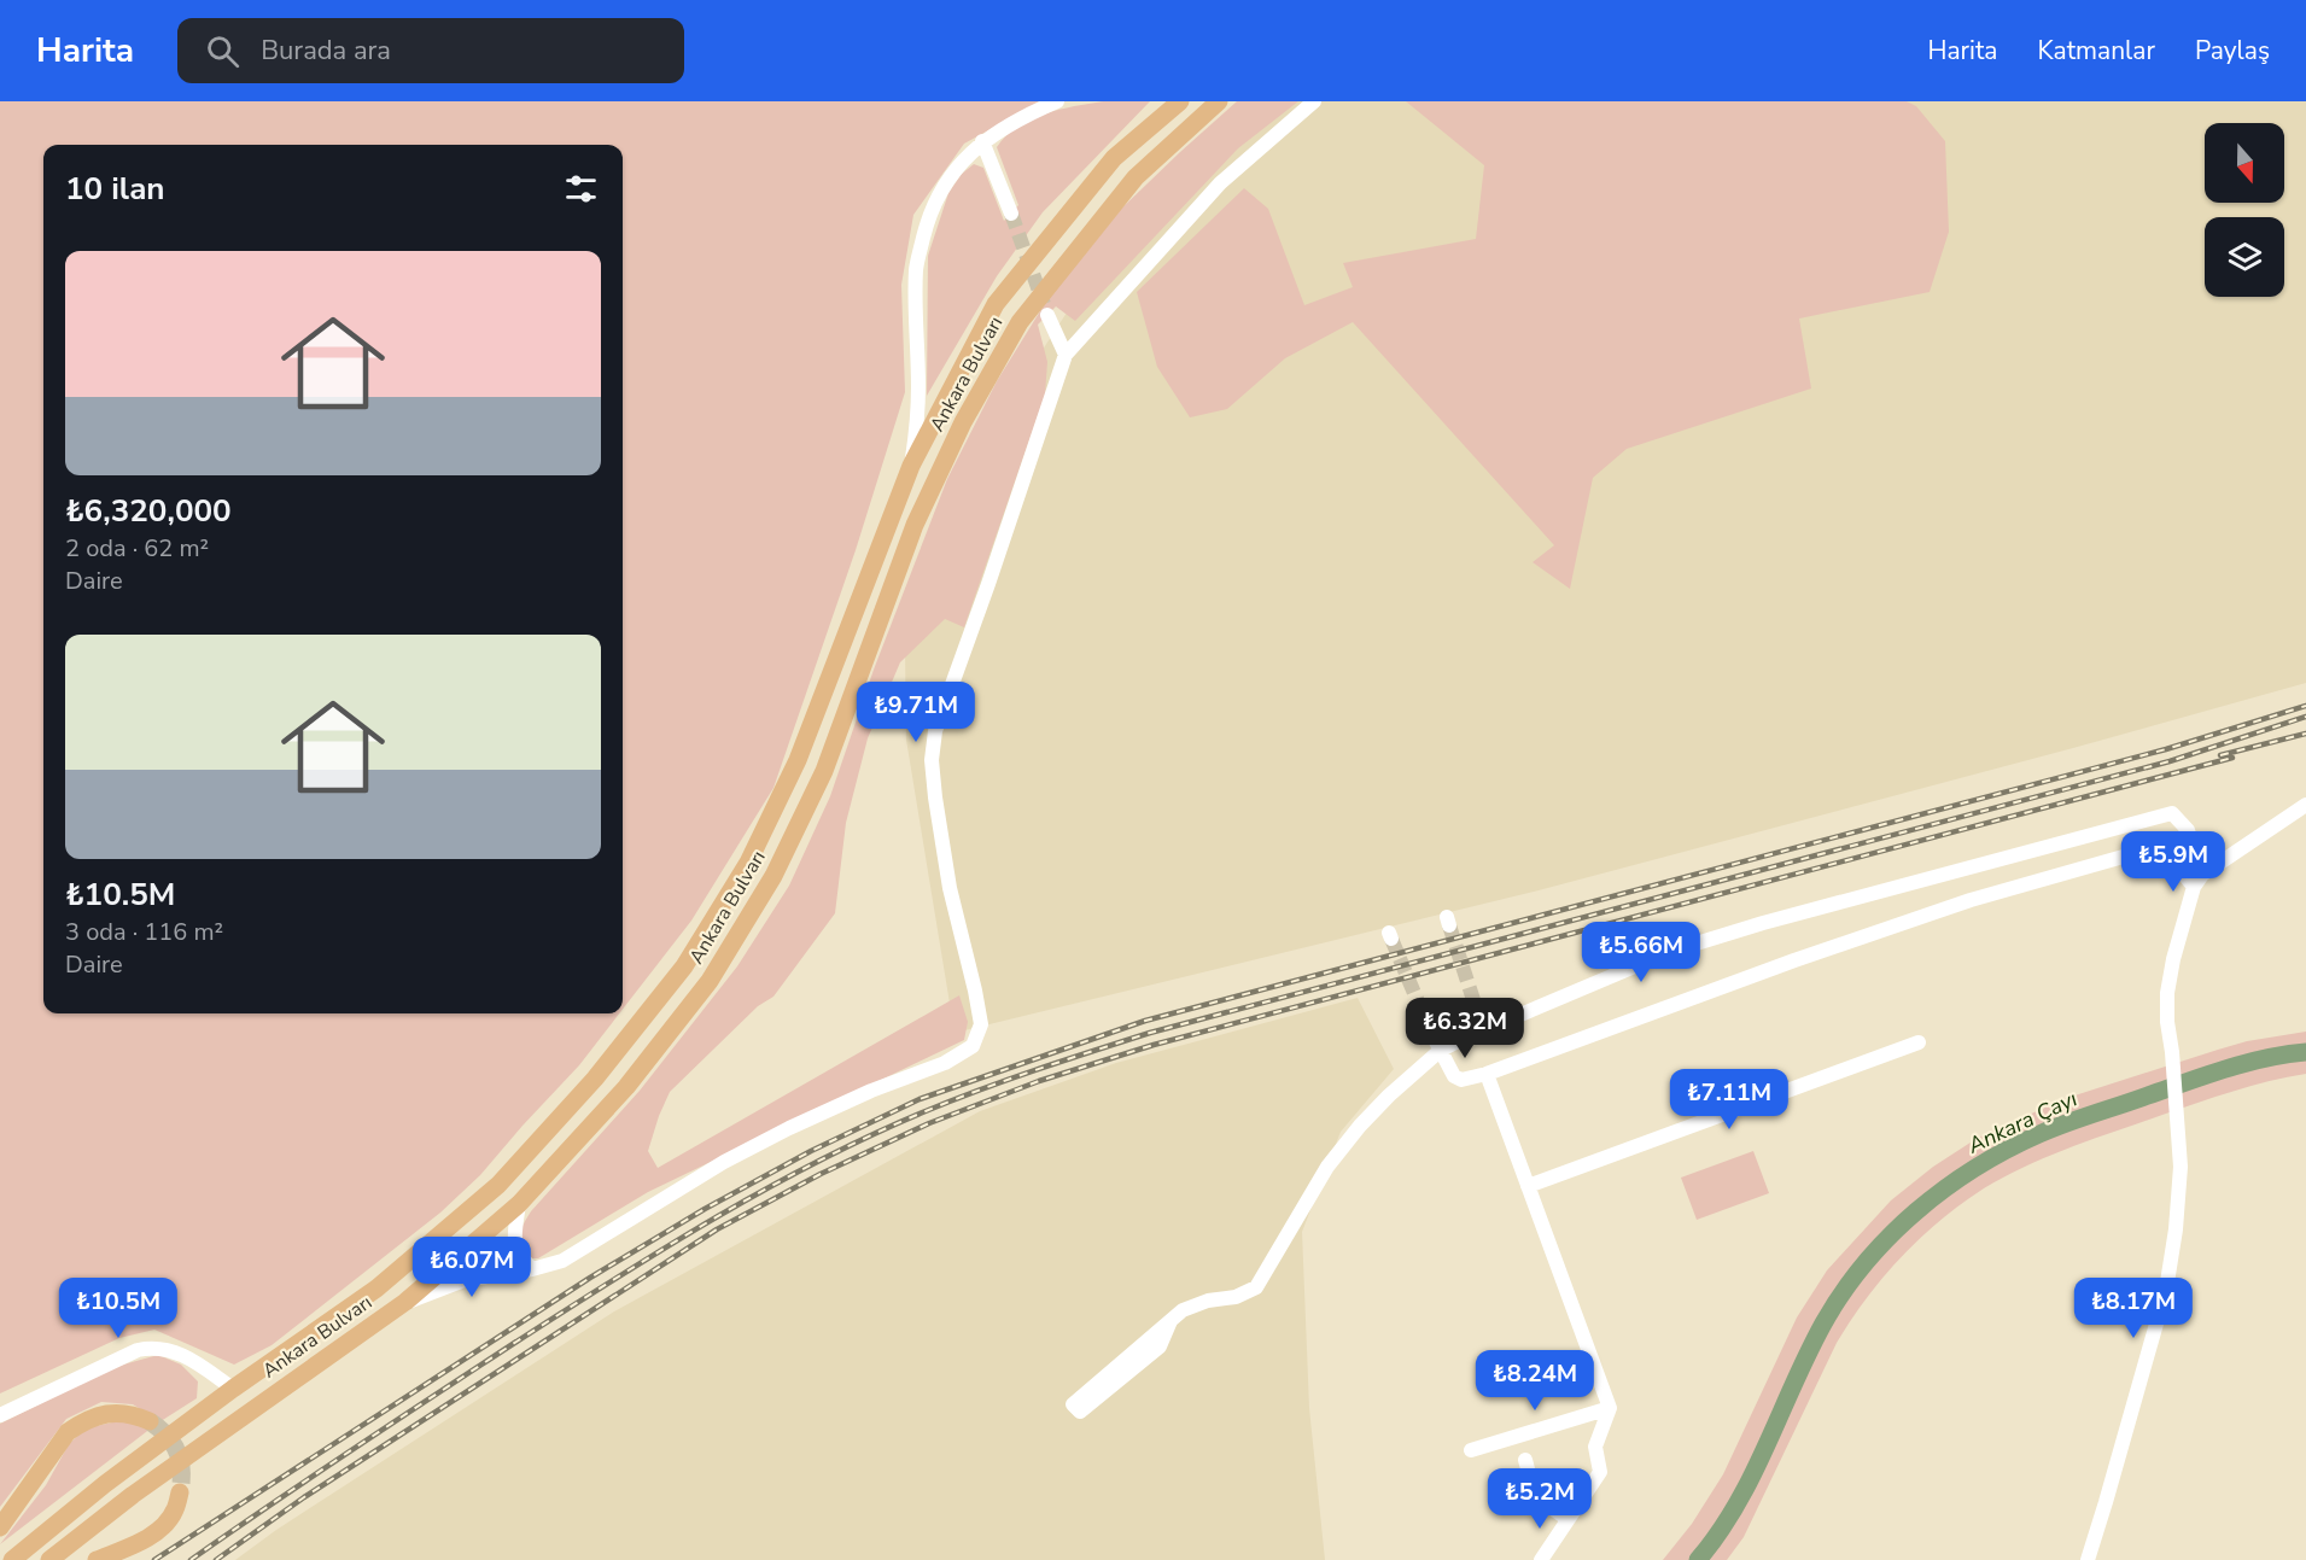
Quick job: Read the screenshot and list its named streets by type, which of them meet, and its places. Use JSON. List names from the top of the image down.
{
  "streets": {
    "main road": ["Ankara Bulvarı"]
  },
  "water": ["Ankara Çayı"],
  "north": "bottom",
  "page": {
    "header": "Harita",
    "search": "Burada ara",
    "nav": ["Harita", "Katmanlar", "Paylaş"],
    "heading": "10 ilan",
    "list": [
      {
        "name": "₺6,320,000",
        "note": "2 oda · 62 m² · Daire"
      },
      {
        "name": "₺10.5M",
        "note": "3 oda · 116 m² · Daire"
      }
    ],
    "price": [
      "₺9.71M",
      "₺5.9M",
      "₺5.66M",
      "₺6.32M",
      "₺7.11M",
      "₺6.07M",
      "₺10.5M",
      "₺8.17M",
      "₺8.24M",
      "₺5.2M"
    ]
  }
}
